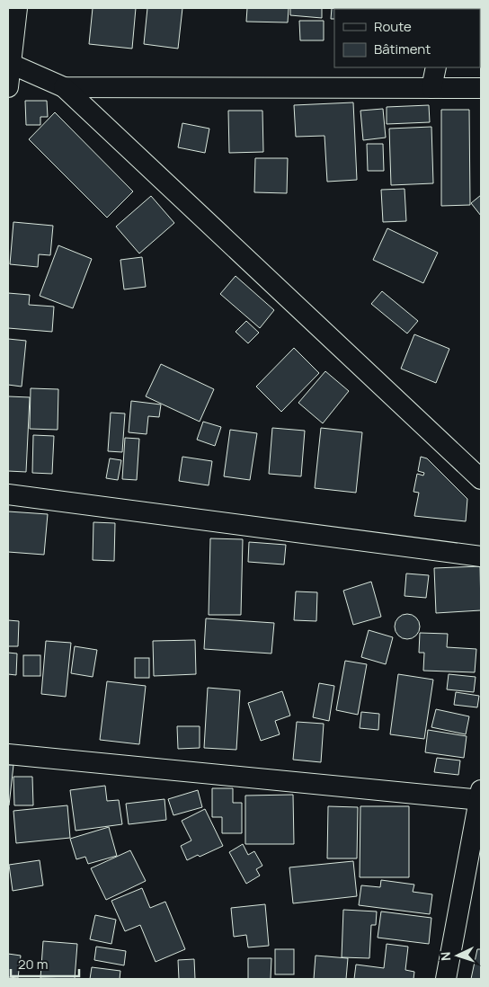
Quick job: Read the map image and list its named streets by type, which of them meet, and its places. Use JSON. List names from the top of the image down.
{
  "legend": ["Route", "Bâtiment"],
  "scale_bar": "20 m",
  "north": "left"
}
